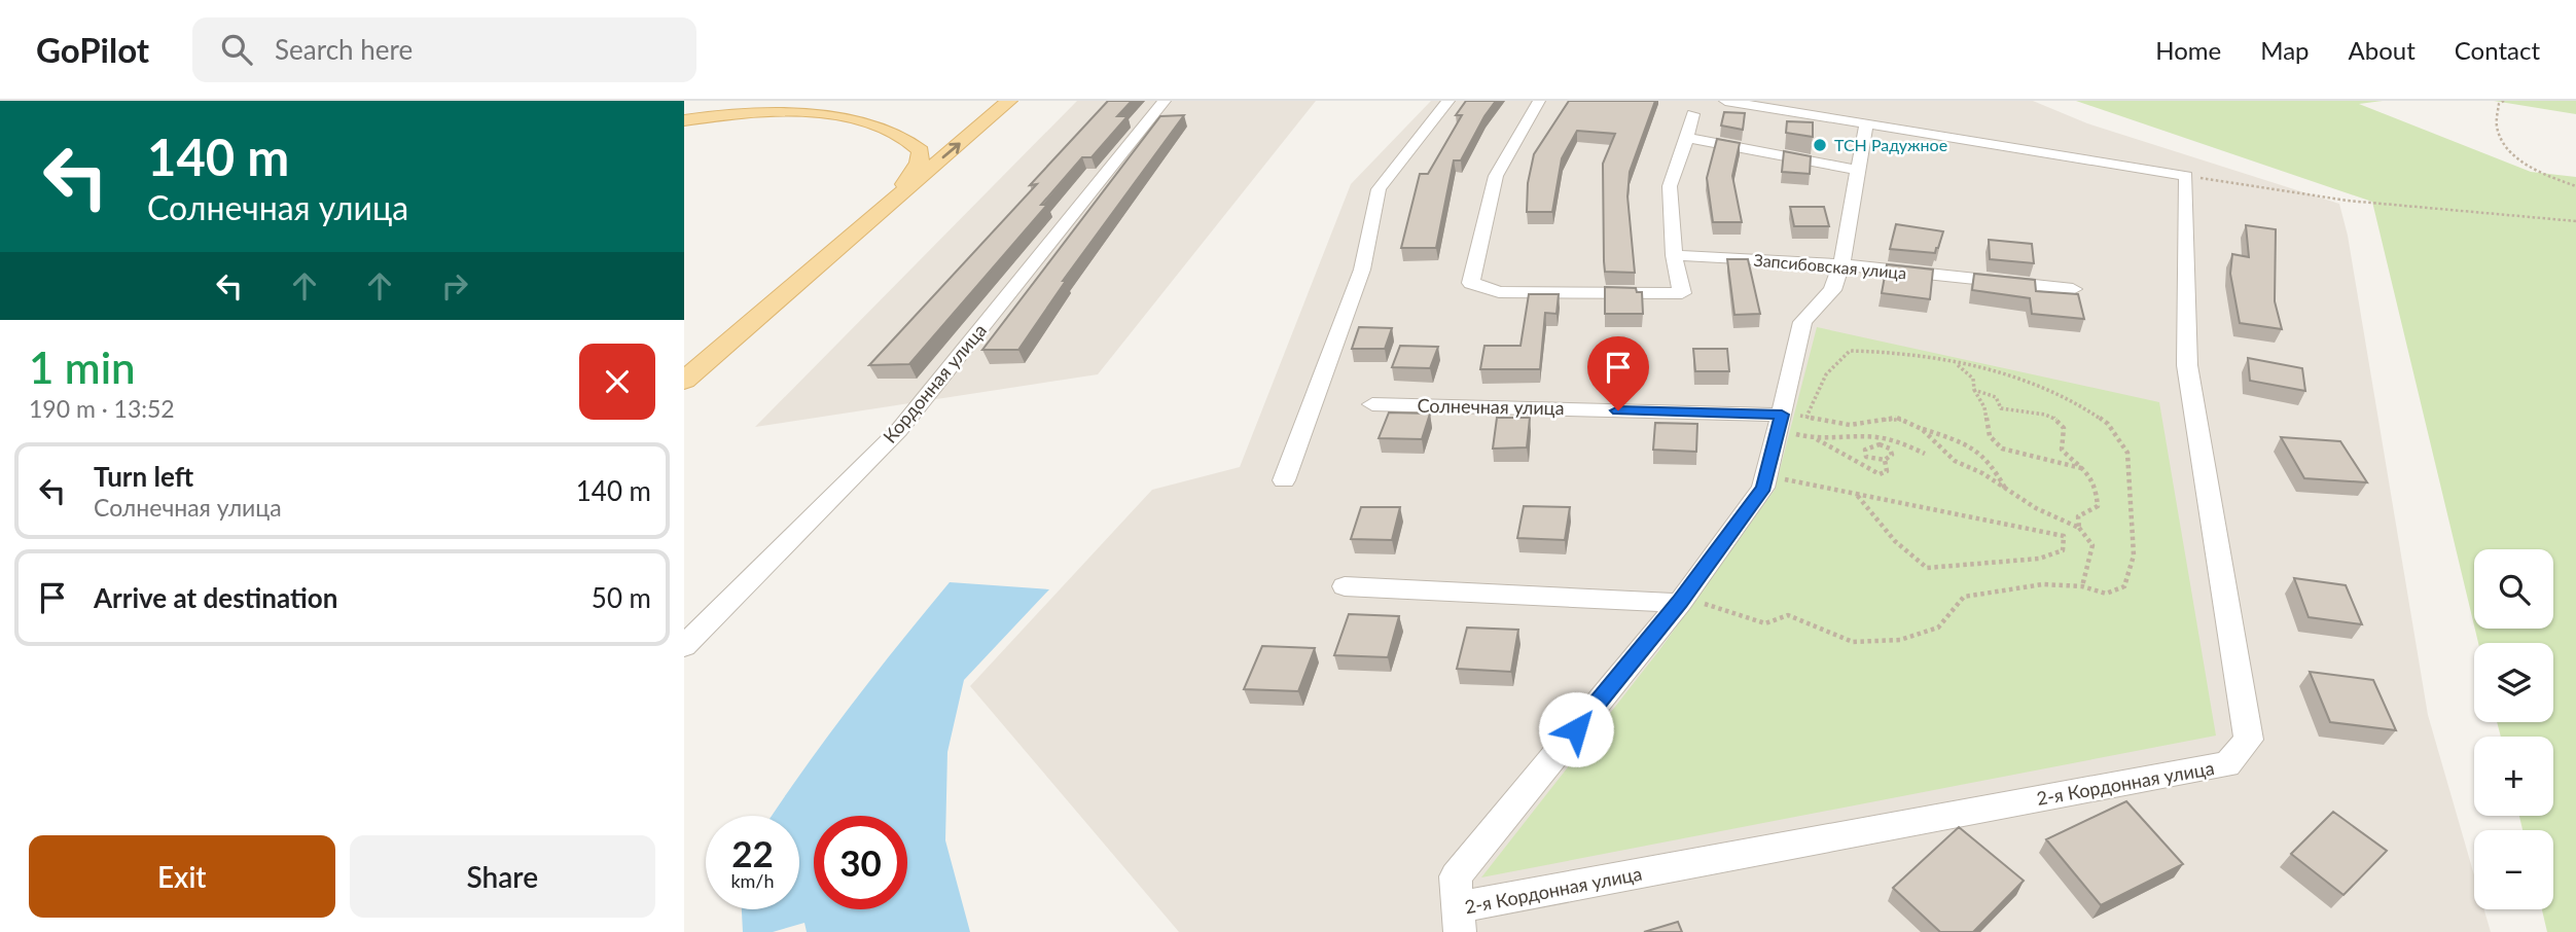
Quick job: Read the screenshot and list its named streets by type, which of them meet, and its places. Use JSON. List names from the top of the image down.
{
  "streets": {
    "street": [
      "Запсибовская улица",
      "Кордонная улица",
      "Солнечная улица",
      "2-я Кордонная улица"
    ]
  },
  "places": ["ТСН Радужное"],
  "page": {
    "header": "GoPilot",
    "search": "Search here",
    "nav": [
      "Home",
      "Map",
      "About",
      "Contact"
    ],
    "turn": ["140 m", "Солнечная улица"],
    "heading": ["1 min", "190 m · 13:52"],
    "list": [
      {
        "name": "Turn left",
        "note": "Солнечная улица",
        "value": "140 m"
      },
      {
        "name": "Arrive at destination",
        "value": "50 m"
      }
    ],
    "map_buttons": ["+", "−"],
    "speed": "22 km/h",
    "limit": "30",
    "buttons": ["Exit", "Share"]
  }
}
